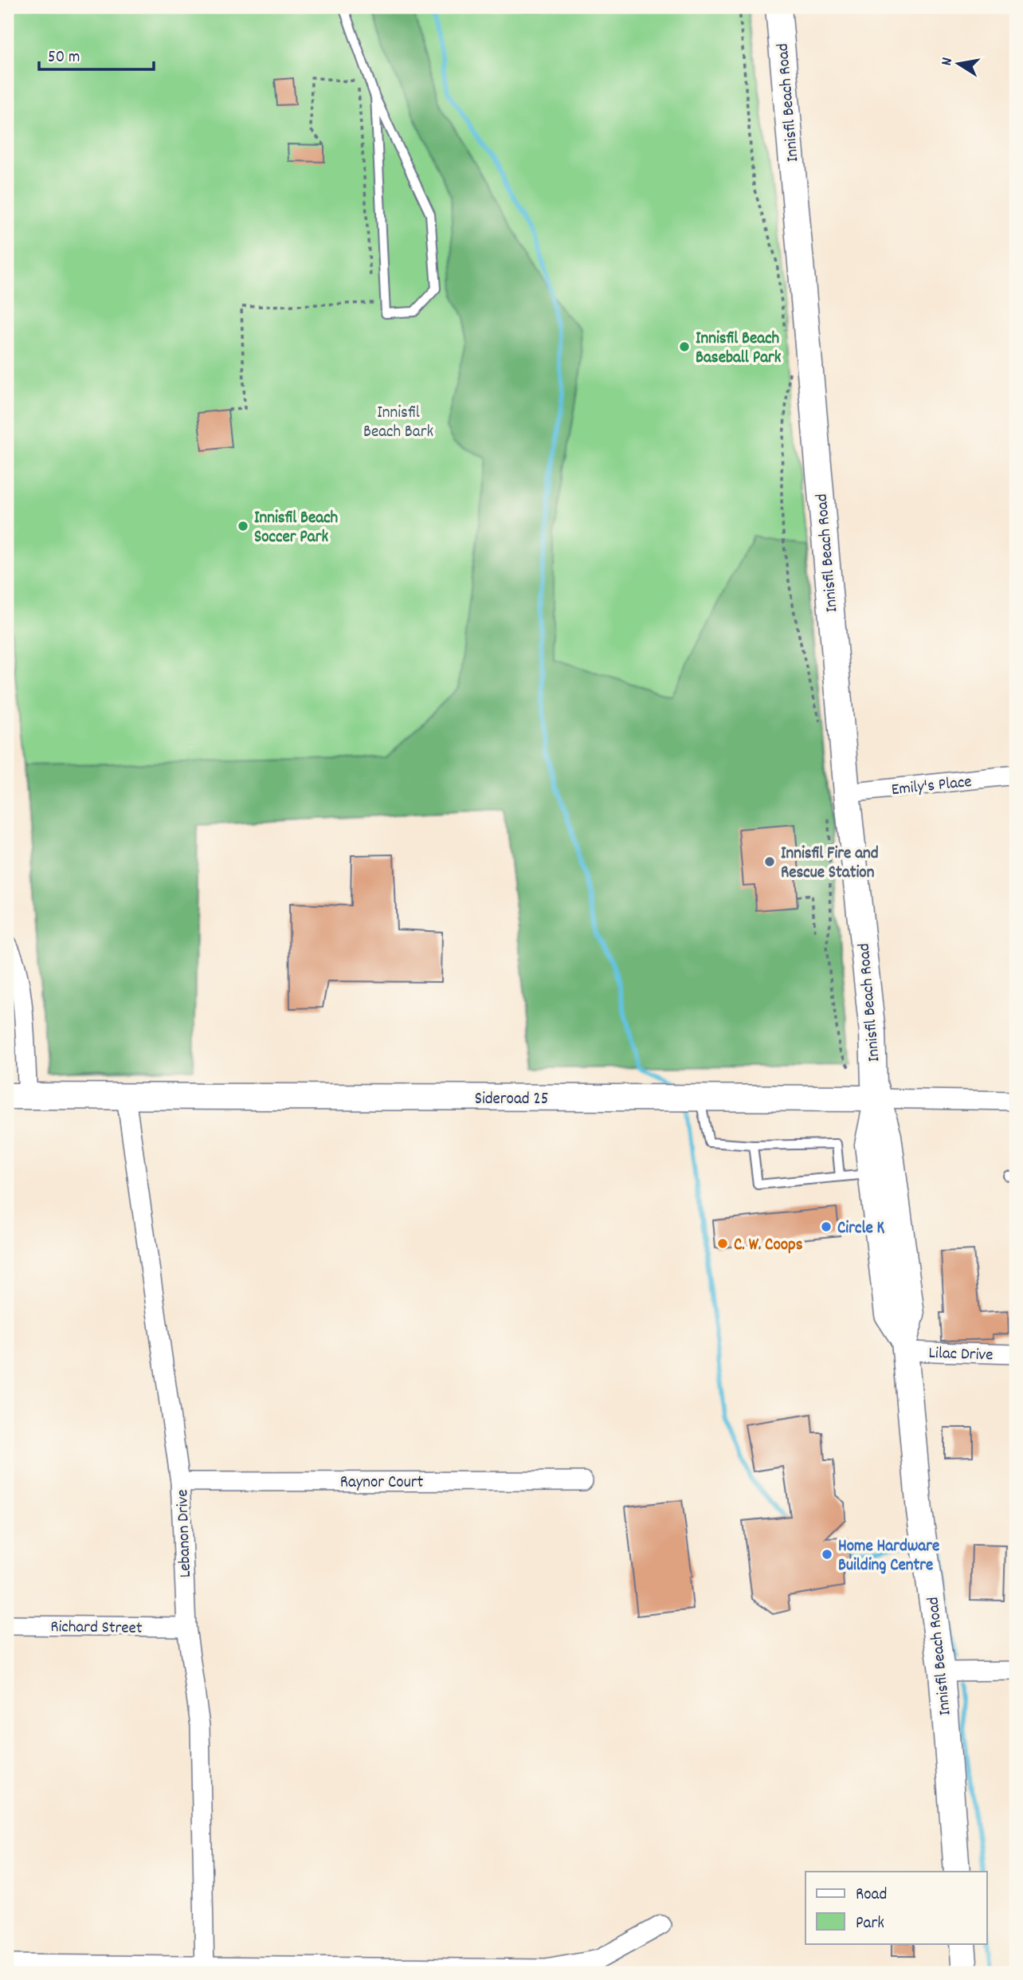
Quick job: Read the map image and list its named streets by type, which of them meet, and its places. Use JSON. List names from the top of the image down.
{
  "streets": {
    "main road": ["Innisfil Beach Road", "Sideroad 25"],
    "street": [
      "Emily's Place",
      "Lilac Drive",
      "Raynor Court",
      "Lebanon Drive",
      "Richard Street"
    ]
  },
  "crossings": [
    ["Innisfil Beach Road", "Emily's Place"],
    ["Innisfil Beach Road", "Sideroad 25"],
    ["Innisfil Beach Road", "Lilac Drive"],
    ["Sideroad 25", "Lebanon Drive"],
    ["Raynor Court", "Lebanon Drive"],
    ["Lebanon Drive", "Richard Street"]
  ],
  "parks": ["Innisfil Beach Bark"],
  "places": [
    "Innisfil Beach Baseball Park",
    "Innisfil Beach Soccer Park",
    "Innisfil Fire and Rescue Station",
    "Circle K",
    "C. W. Coops",
    "Home Hardware Building Centre"
  ],
  "legend": ["Road", "Park"],
  "scale_bar": "50 m",
  "north": "left"
}
